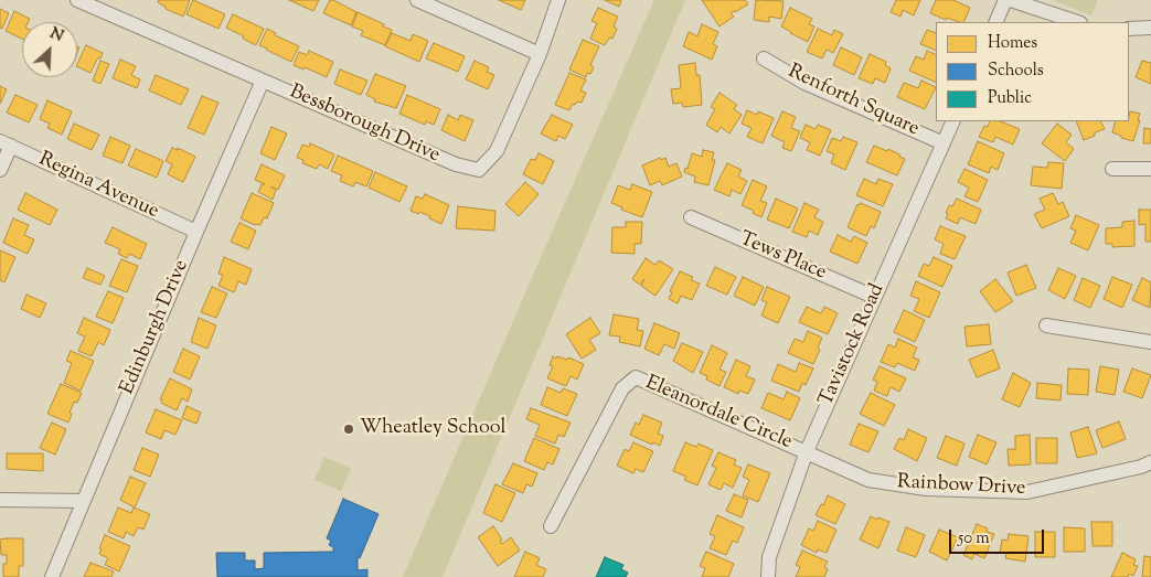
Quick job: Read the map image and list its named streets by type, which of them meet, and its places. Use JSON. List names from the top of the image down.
{
  "streets": {
    "street": [
      "Renforth Square",
      "Bessborough Drive",
      "Regina Avenue",
      "Tews Place",
      "Edinburgh Drive",
      "Tavistock Road",
      "Eleanordale Circle",
      "Rainbow Drive"
    ]
  },
  "crossings": [
    ["Renforth Square", "Tavistock Road"],
    ["Bessborough Drive", "Edinburgh Drive"],
    ["Regina Avenue", "Edinburgh Drive"],
    ["Tews Place", "Tavistock Road"],
    ["Tavistock Road", "Eleanordale Circle"],
    ["Tavistock Road", "Rainbow Drive"],
    ["Eleanordale Circle", "Rainbow Drive"]
  ],
  "places": ["Wheatley School"],
  "legend": ["Homes", "Schools", "Public"],
  "scale_bar": "50 m",
  "north": "top right"
}
